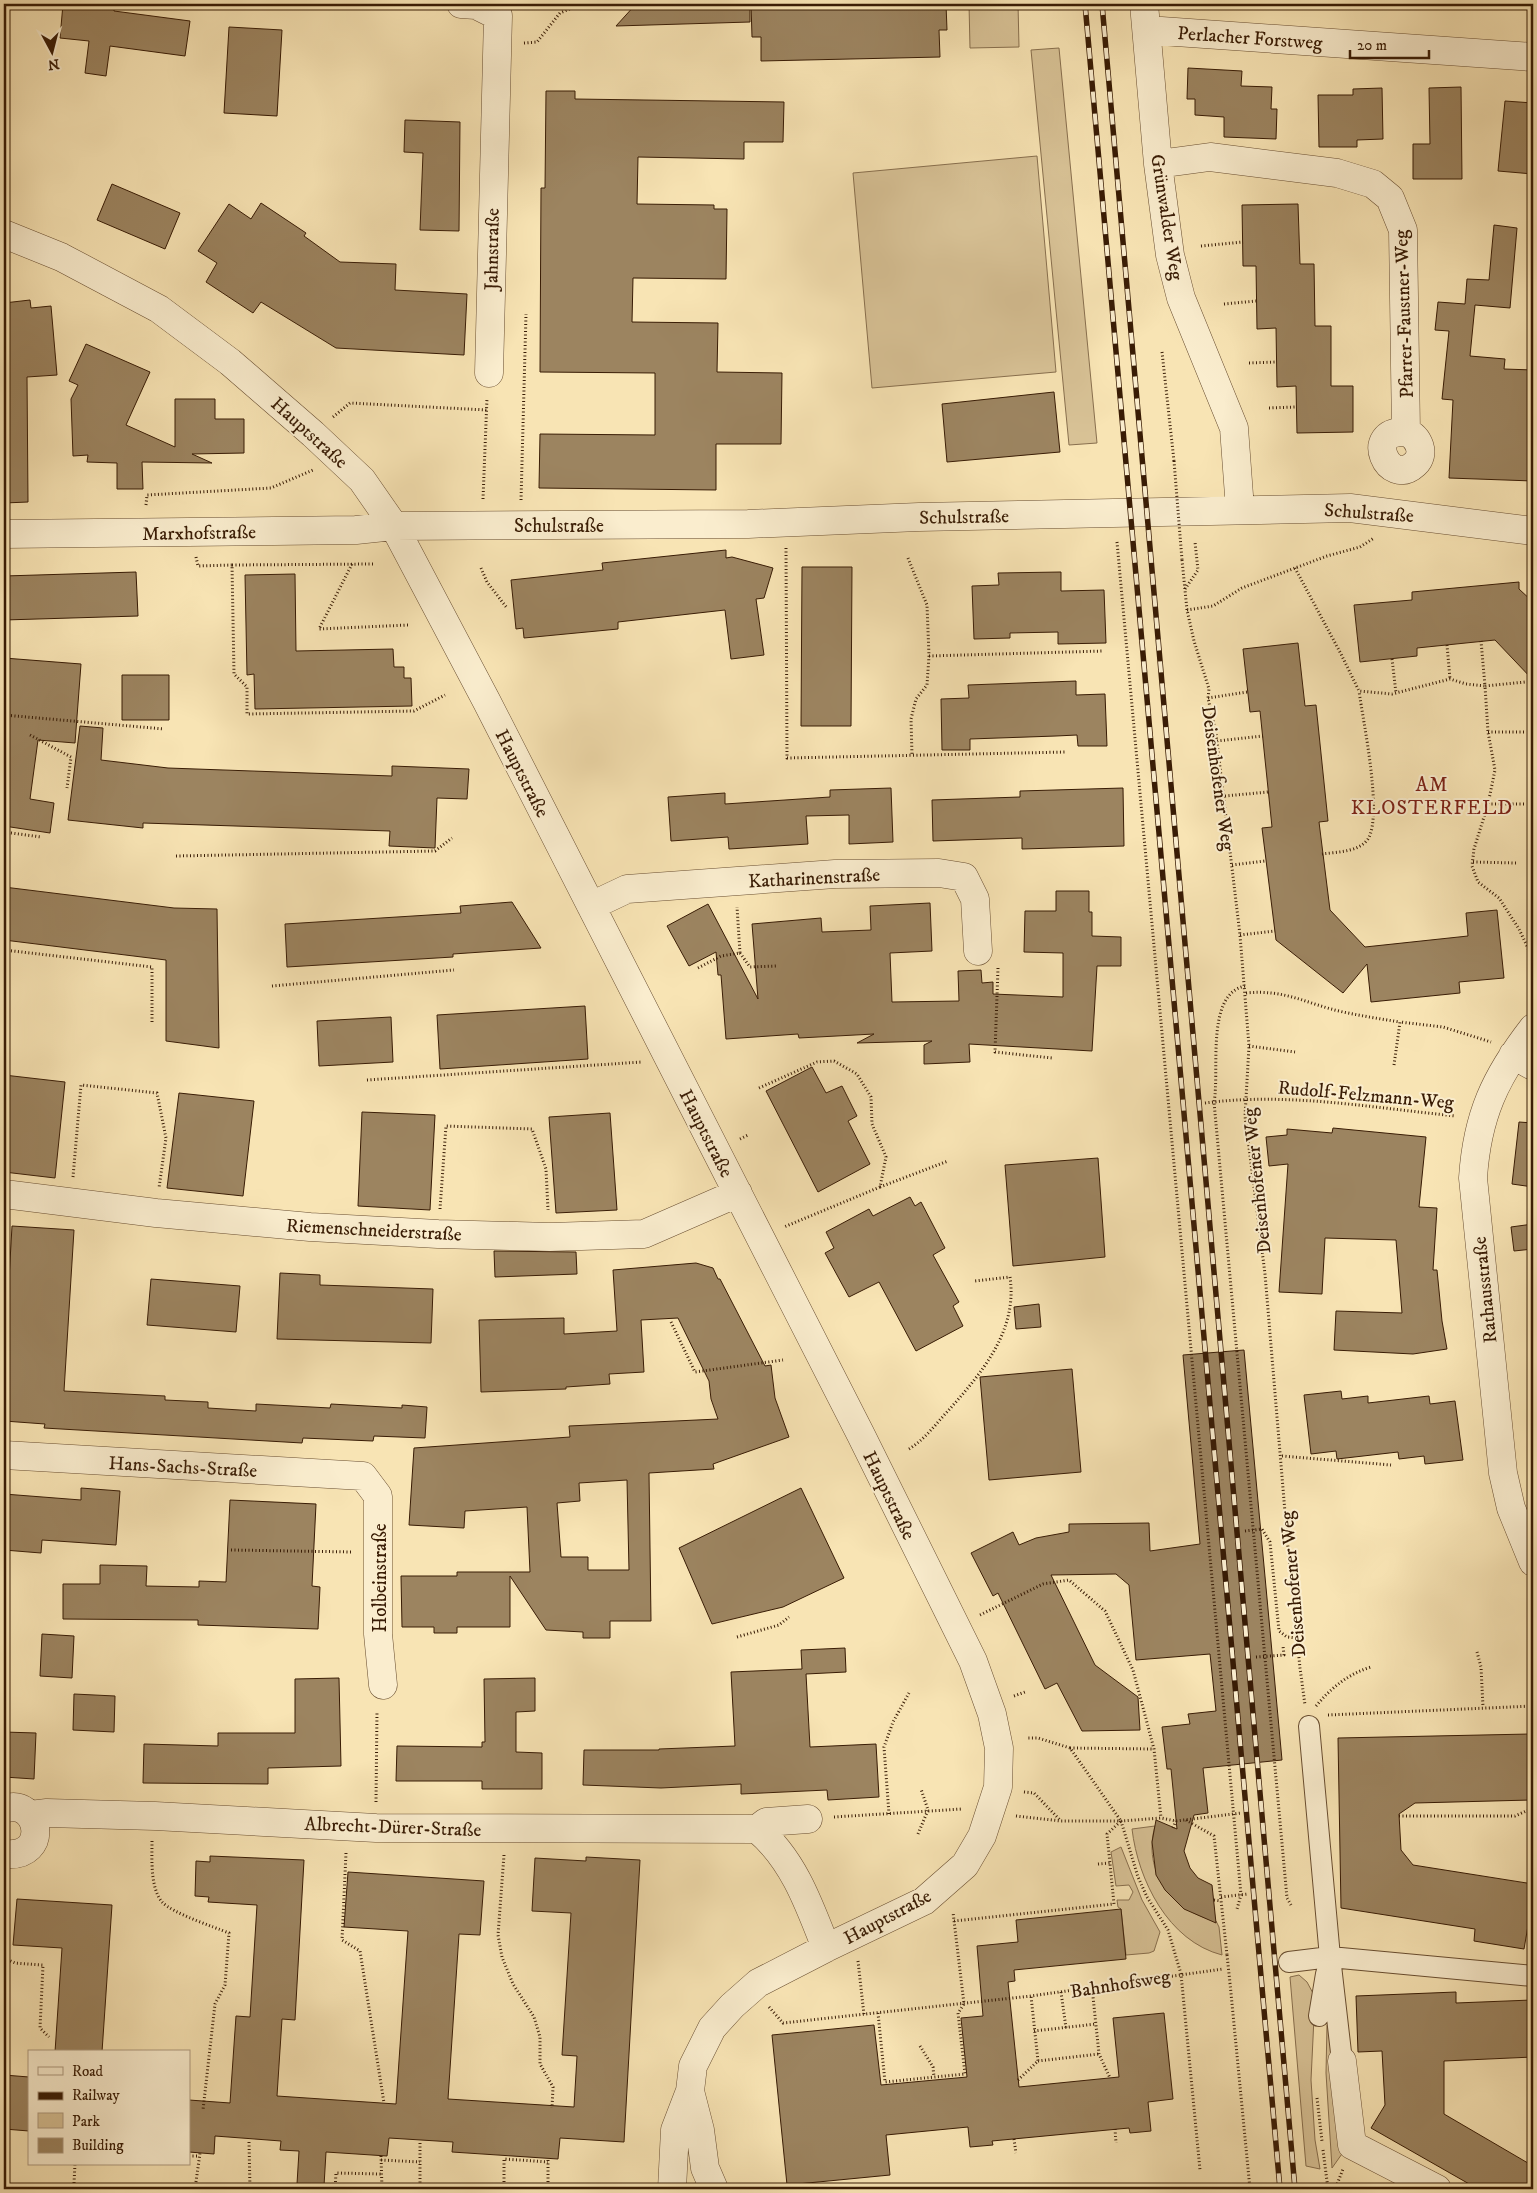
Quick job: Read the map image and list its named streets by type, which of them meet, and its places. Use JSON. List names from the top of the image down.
{
  "streets": {
    "street": [
      "Perlacher Forstweg",
      "Grünwalder Weg",
      "Jahnstraße",
      "Pfarrer-Faustner-Weg",
      "Hauptstraße",
      "Schulstraße",
      "Marxhofstraße",
      "Katharinenstraße",
      "Riemenschneiderstraße",
      "Rathausstraße",
      "Hans-Sachs-Straße",
      "Holbeinstraße",
      "Albrecht-Dürer-Straße"
    ],
    "path": ["Deisenhofener Weg", "Rudolf-Felzmann-Weg", "Bahnhofsweg"]
  },
  "crossings": [
    ["Perlacher Forstweg", "Grünwalder Weg"],
    ["Grünwalder Weg", "Pfarrer-Faustner-Weg"],
    ["Grünwalder Weg", "Schulstraße"],
    ["Hauptstraße", "Schulstraße"],
    ["Hauptstraße", "Marxhofstraße"],
    ["Hauptstraße", "Katharinenstraße"],
    ["Hauptstraße", "Riemenschneiderstraße"],
    ["Schulstraße", "Marxhofstraße"],
    ["Deisenhofener Weg", "Rudolf-Felzmann-Weg"],
    ["Rudolf-Felzmann-Weg", "Rathausstraße"],
    ["Hans-Sachs-Straße", "Holbeinstraße"]
  ],
  "districts": ["AM KLOSTERFELD"],
  "legend": [
    "Road",
    "Railway",
    "Park",
    "Building"
  ],
  "scale_bar": "20 m",
  "north": "bottom"
}
